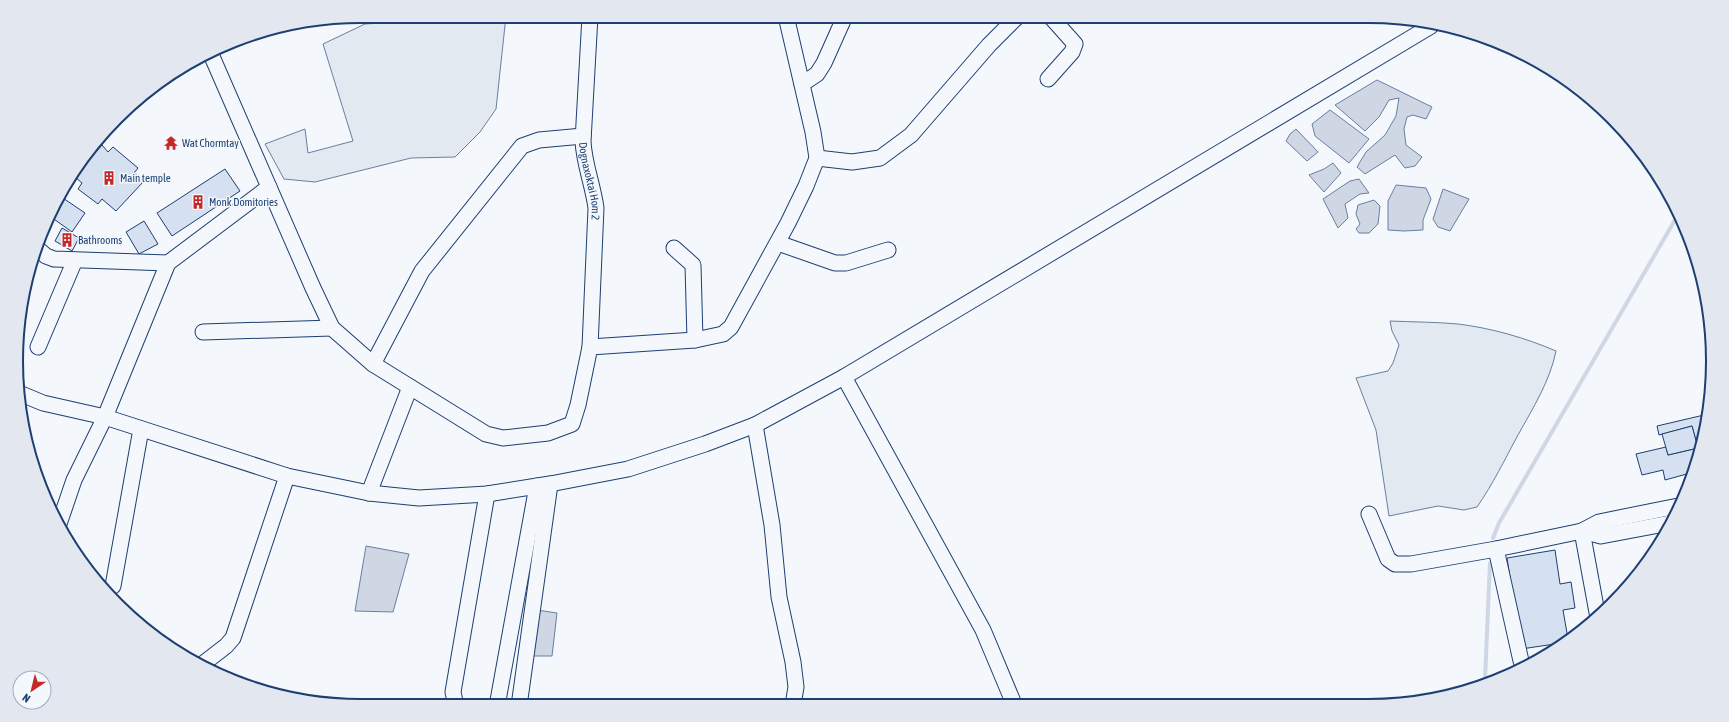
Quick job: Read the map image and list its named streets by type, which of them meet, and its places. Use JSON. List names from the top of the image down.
{
  "streets": {
    "street": ["Dognaxoktai Hom 2"]
  },
  "places": {
    "temple": ["Wat Chormtay"],
    "building": ["Main temple", "Monk Domitories", "Bathrooms"]
  },
  "north": "bottom left"
}
